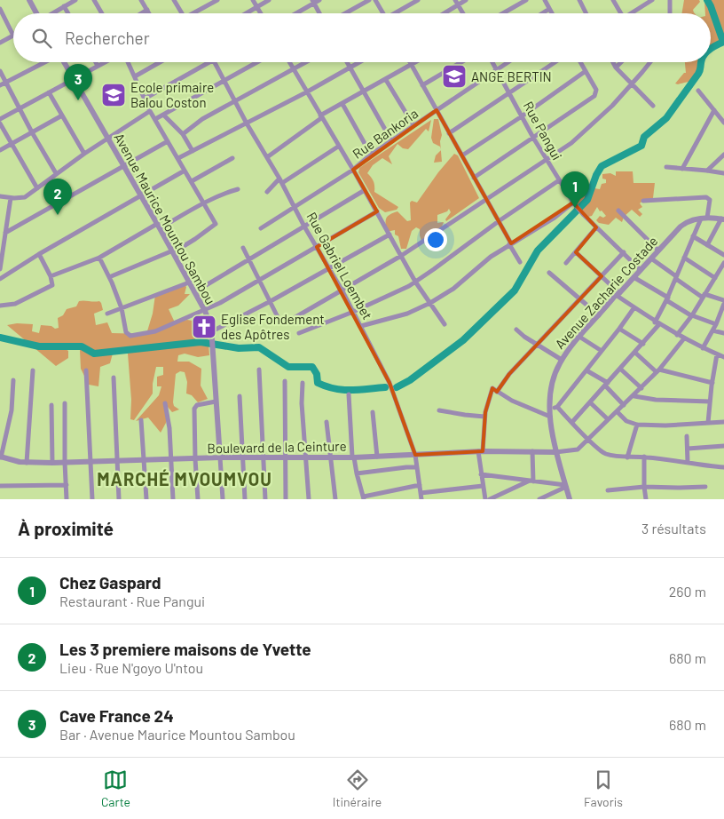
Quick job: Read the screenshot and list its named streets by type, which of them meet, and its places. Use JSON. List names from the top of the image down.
{
  "streets": {
    "street": [
      "Rue Pangui",
      "Rue Bankoria",
      "Avenue Maurice Mountou Sambou",
      "Rue Gabriel Loembet",
      "Avenue Zacharie Costade",
      "Boulevard de la Ceinture"
    ]
  },
  "crossings": [
    ["Rue Pangui", "Rue Bankoria"],
    ["Rue Pangui", "Avenue Zacharie Costade"],
    ["Rue Bankoria", "Rue Gabriel Loembet"],
    ["Avenue Maurice Mountou Sambou", "Boulevard de la Ceinture"],
    ["Rue Gabriel Loembet", "Boulevard de la Ceinture"],
    ["Avenue Zacharie Costade", "Boulevard de la Ceinture"]
  ],
  "districts": ["MARCHÉ MVOUMVOU"],
  "places": {
    "school or university": ["ANGE BERTIN", "Ecole primaire Balou Coston"],
    "church": ["Eglise Fondement des Apôtres"]
  },
  "page": {
    "search": "Rechercher",
    "pins": ["3", "1", "2"],
    "heading": ["À proximité", "3 résultats"],
    "list": [
      {
        "mark": "1",
        "name": "Chez Gaspard",
        "note": "Restaurant · Rue Pangui",
        "value": "260 m"
      },
      {
        "mark": "2",
        "name": "Les 3 premiere maisons de Yvette",
        "note": "Lieu · Rue N'goyo U'ntou",
        "value": "680 m"
      },
      {
        "mark": "3",
        "name": "Cave France 24",
        "note": "Bar · Avenue Maurice Mountou Sambou",
        "value": "680 m"
      }
    ],
    "nav": ["Carte", "Itinéraire", "Favoris"]
  }
}
